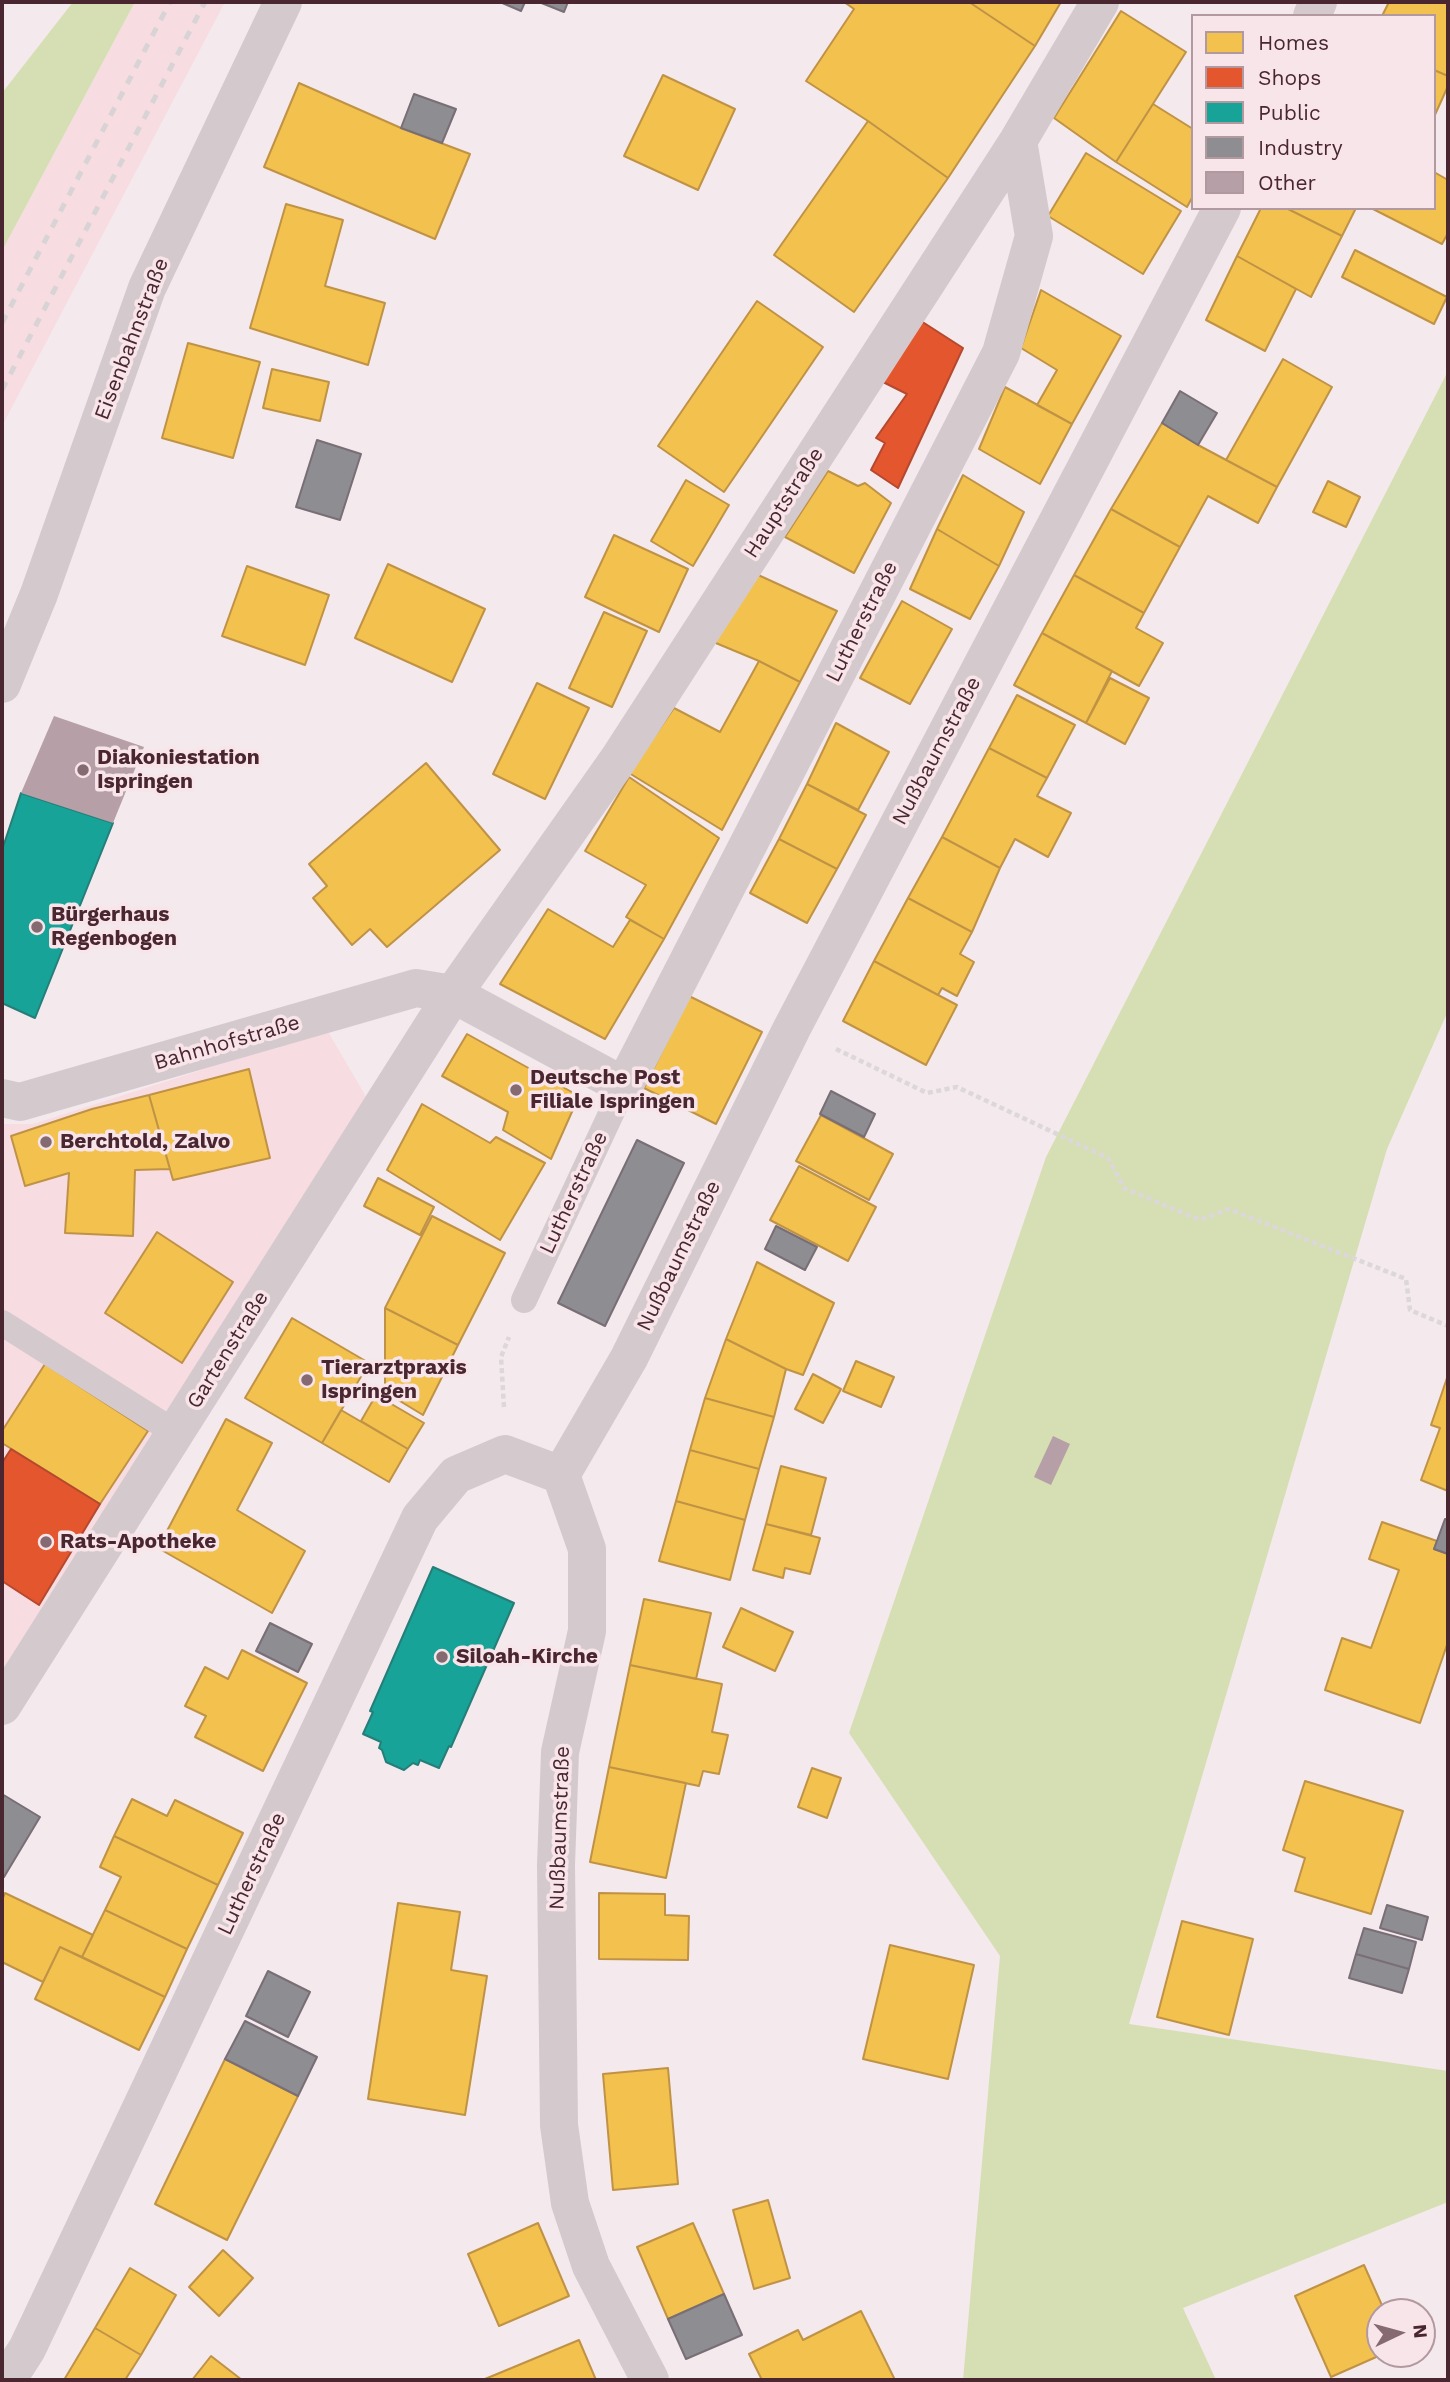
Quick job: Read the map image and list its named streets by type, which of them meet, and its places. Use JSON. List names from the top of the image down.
{
  "streets": {
    "street": [
      "Eisenbahnstraße",
      "Hauptstraße",
      "Lutherstraße",
      "Nußbaumstraße",
      "Bahnhofstraße",
      "Gartenstraße"
    ]
  },
  "crossings": [
    ["Hauptstraße", "Lutherstraße"],
    ["Hauptstraße", "Bahnhofstraße"],
    ["Hauptstraße", "Gartenstraße"],
    ["Lutherstraße", "Nußbaumstraße"],
    ["Bahnhofstraße", "Gartenstraße"]
  ],
  "places": [
    "Diakoniestation Ispringen",
    "Bürgerhaus Regenbogen",
    "Deutsche Post Filiale Ispringen",
    "Berchtold, Zalvo",
    "Tierarztpraxis Ispringen",
    "Rats-Apotheke",
    "Siloah-Kirche"
  ],
  "legend": [
    "Homes",
    "Shops",
    "Public",
    "Industry",
    "Other"
  ],
  "north": "right"
}
